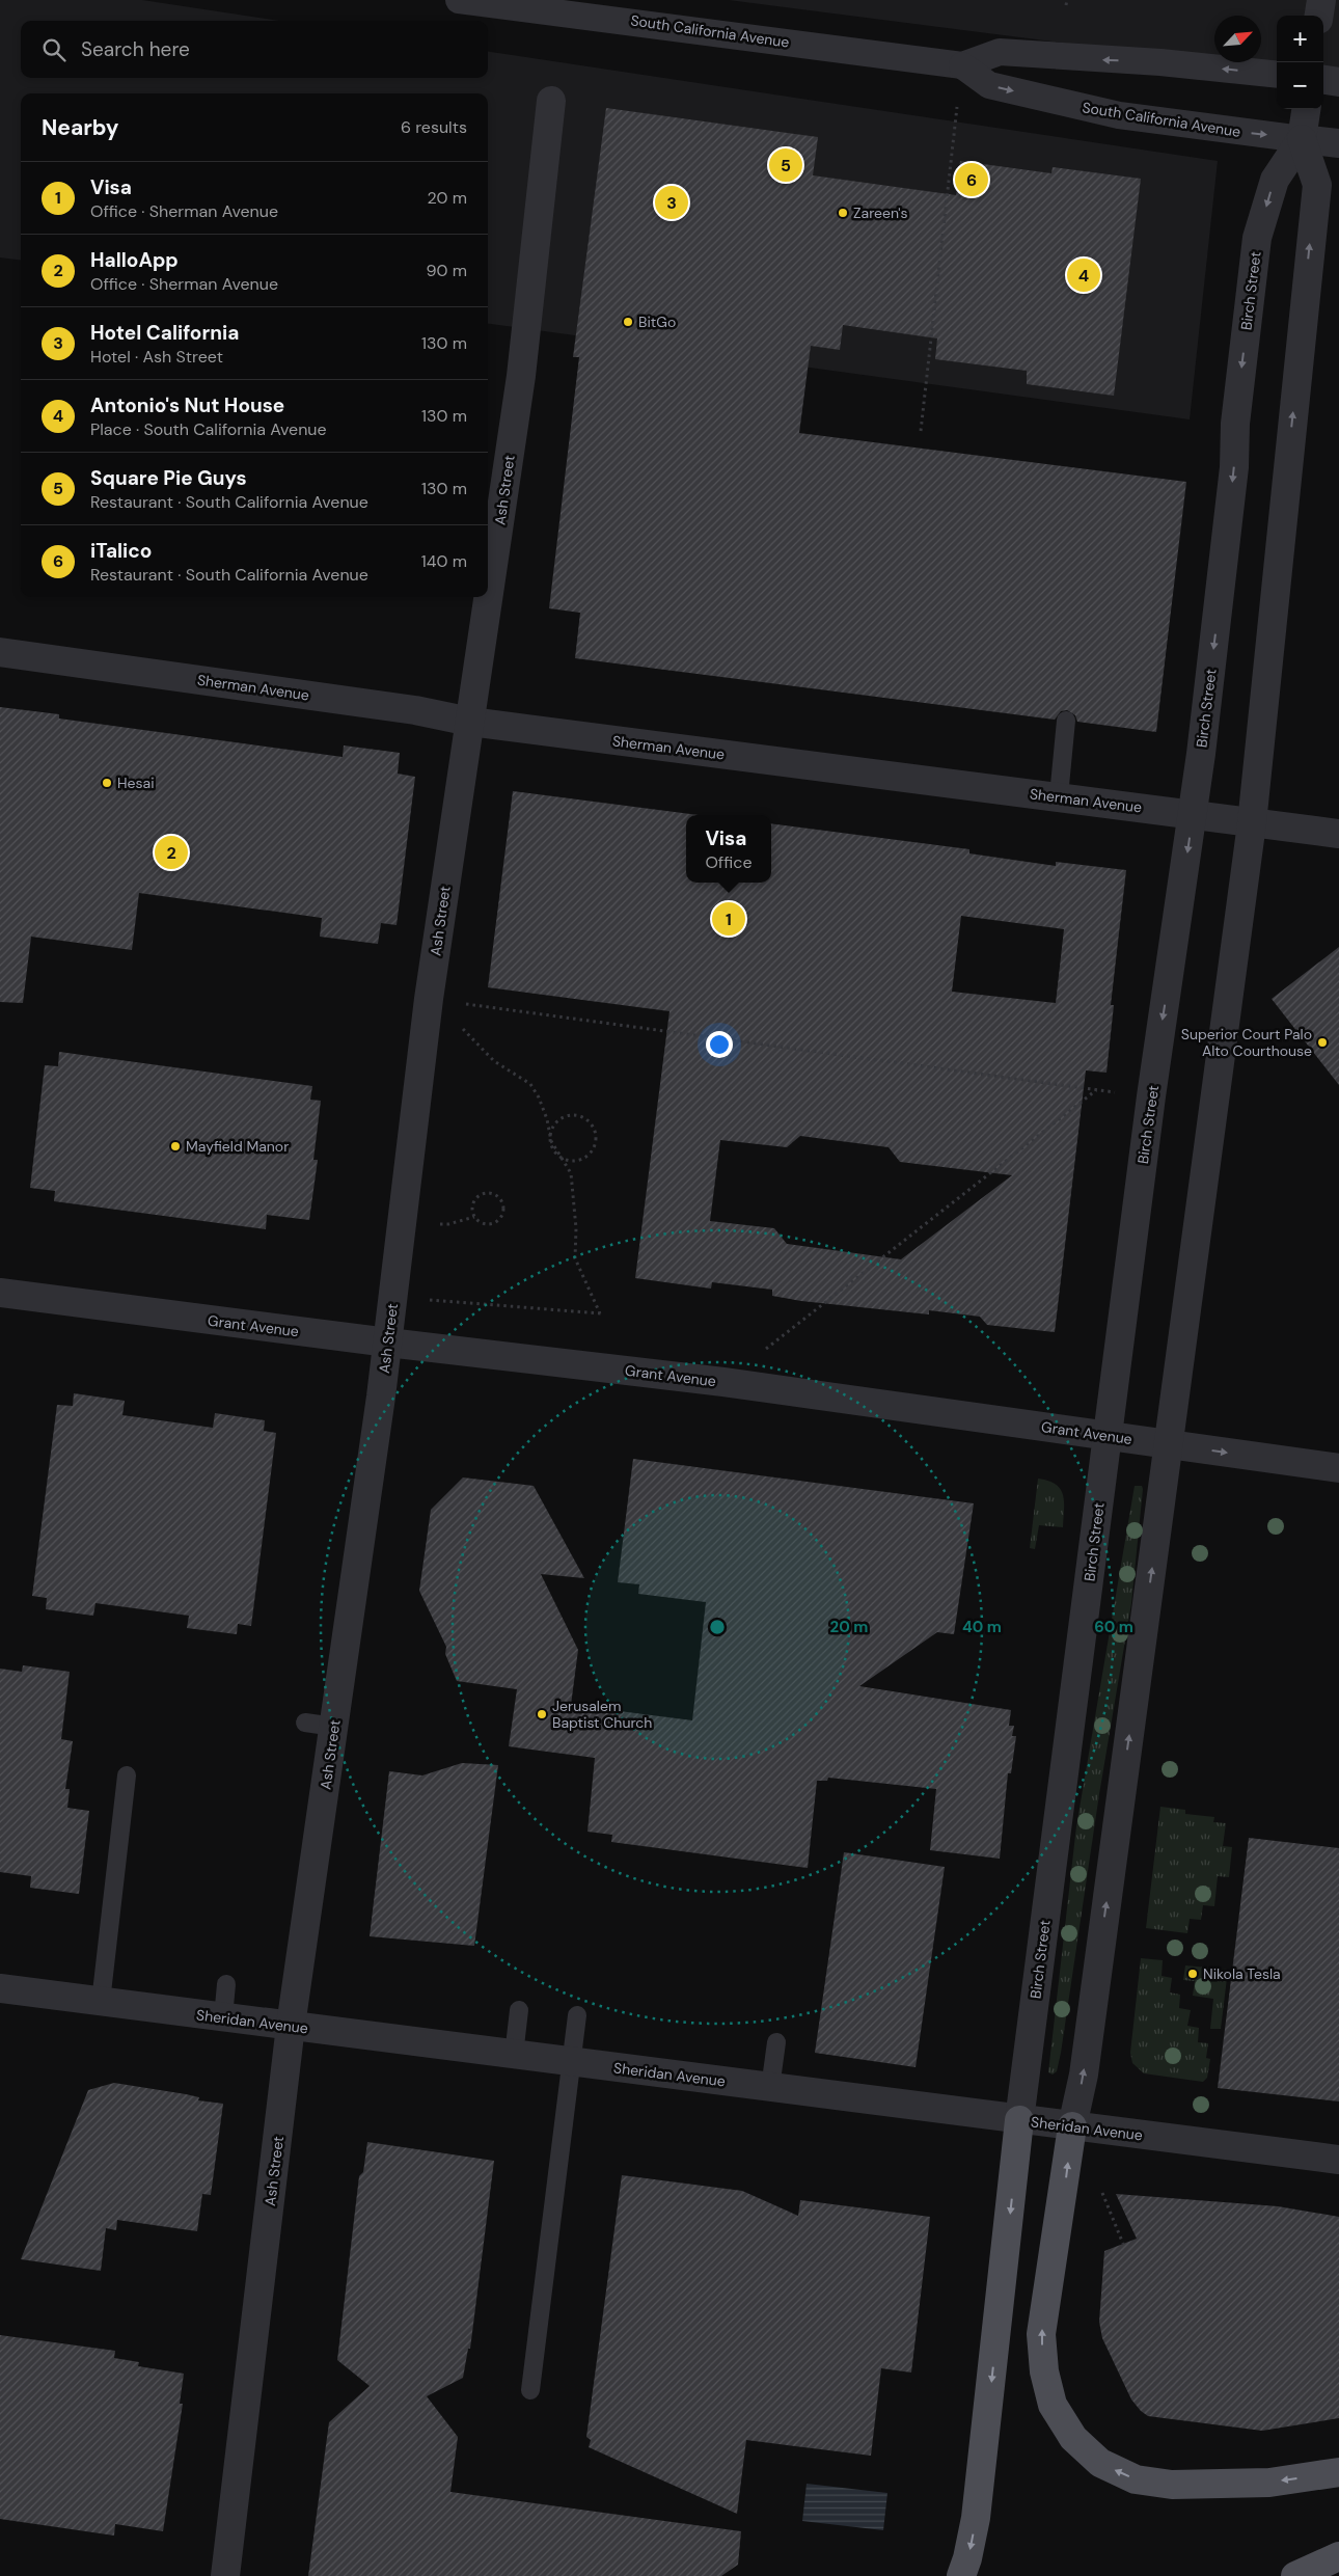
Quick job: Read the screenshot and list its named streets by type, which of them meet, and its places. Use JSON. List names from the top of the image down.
{
  "streets": {
    "street": [
      "South California Avenue",
      "Birch Street",
      "Ash Street",
      "Sherman Avenue",
      "Grant Avenue",
      "Sheridan Avenue"
    ]
  },
  "crossings": [
    ["South California Avenue", "Birch Street"],
    ["Birch Street", "Sherman Avenue"],
    ["Birch Street", "Grant Avenue"],
    ["Birch Street", "Sheridan Avenue"],
    ["Ash Street", "Sherman Avenue"],
    ["Ash Street", "Grant Avenue"],
    ["Ash Street", "Sheridan Avenue"]
  ],
  "places": [
    "Zareen's",
    "BitGo",
    "Hesai",
    "Superior Court Palo Alto Courthouse",
    "Mayfield Manor",
    "Jerusalem Baptist Church",
    "Nikola Tesla"
  ],
  "north": "top right",
  "page": {
    "map_buttons": ["+", "−"],
    "search": "Search here",
    "heading": ["Nearby", "6 results"],
    "pins": [
      "5",
      "6",
      "3",
      "4",
      "2",
      "1"
    ],
    "list": [
      {
        "mark": "1",
        "name": "Visa",
        "note": "Office · Sherman Avenue",
        "value": "20 m"
      },
      {
        "mark": "2",
        "name": "HalloApp",
        "note": "Office · Sherman Avenue",
        "value": "90 m"
      },
      {
        "mark": "3",
        "name": "Hotel California",
        "note": "Hotel · Ash Street",
        "value": "130 m"
      },
      {
        "mark": "4",
        "name": "Antonio's Nut House",
        "note": "Place · South California Avenue",
        "value": "130 m"
      },
      {
        "mark": "5",
        "name": "Square Pie Guys",
        "note": "Restaurant · South California Avenue",
        "value": "130 m"
      },
      {
        "mark": "6",
        "name": "iTalico",
        "note": "Restaurant · South California Avenue",
        "value": "140 m"
      }
    ],
    "popup": ["Visa", "Office"]
  },
  "rings": ["20 m", "40 m", "60 m"]
}
